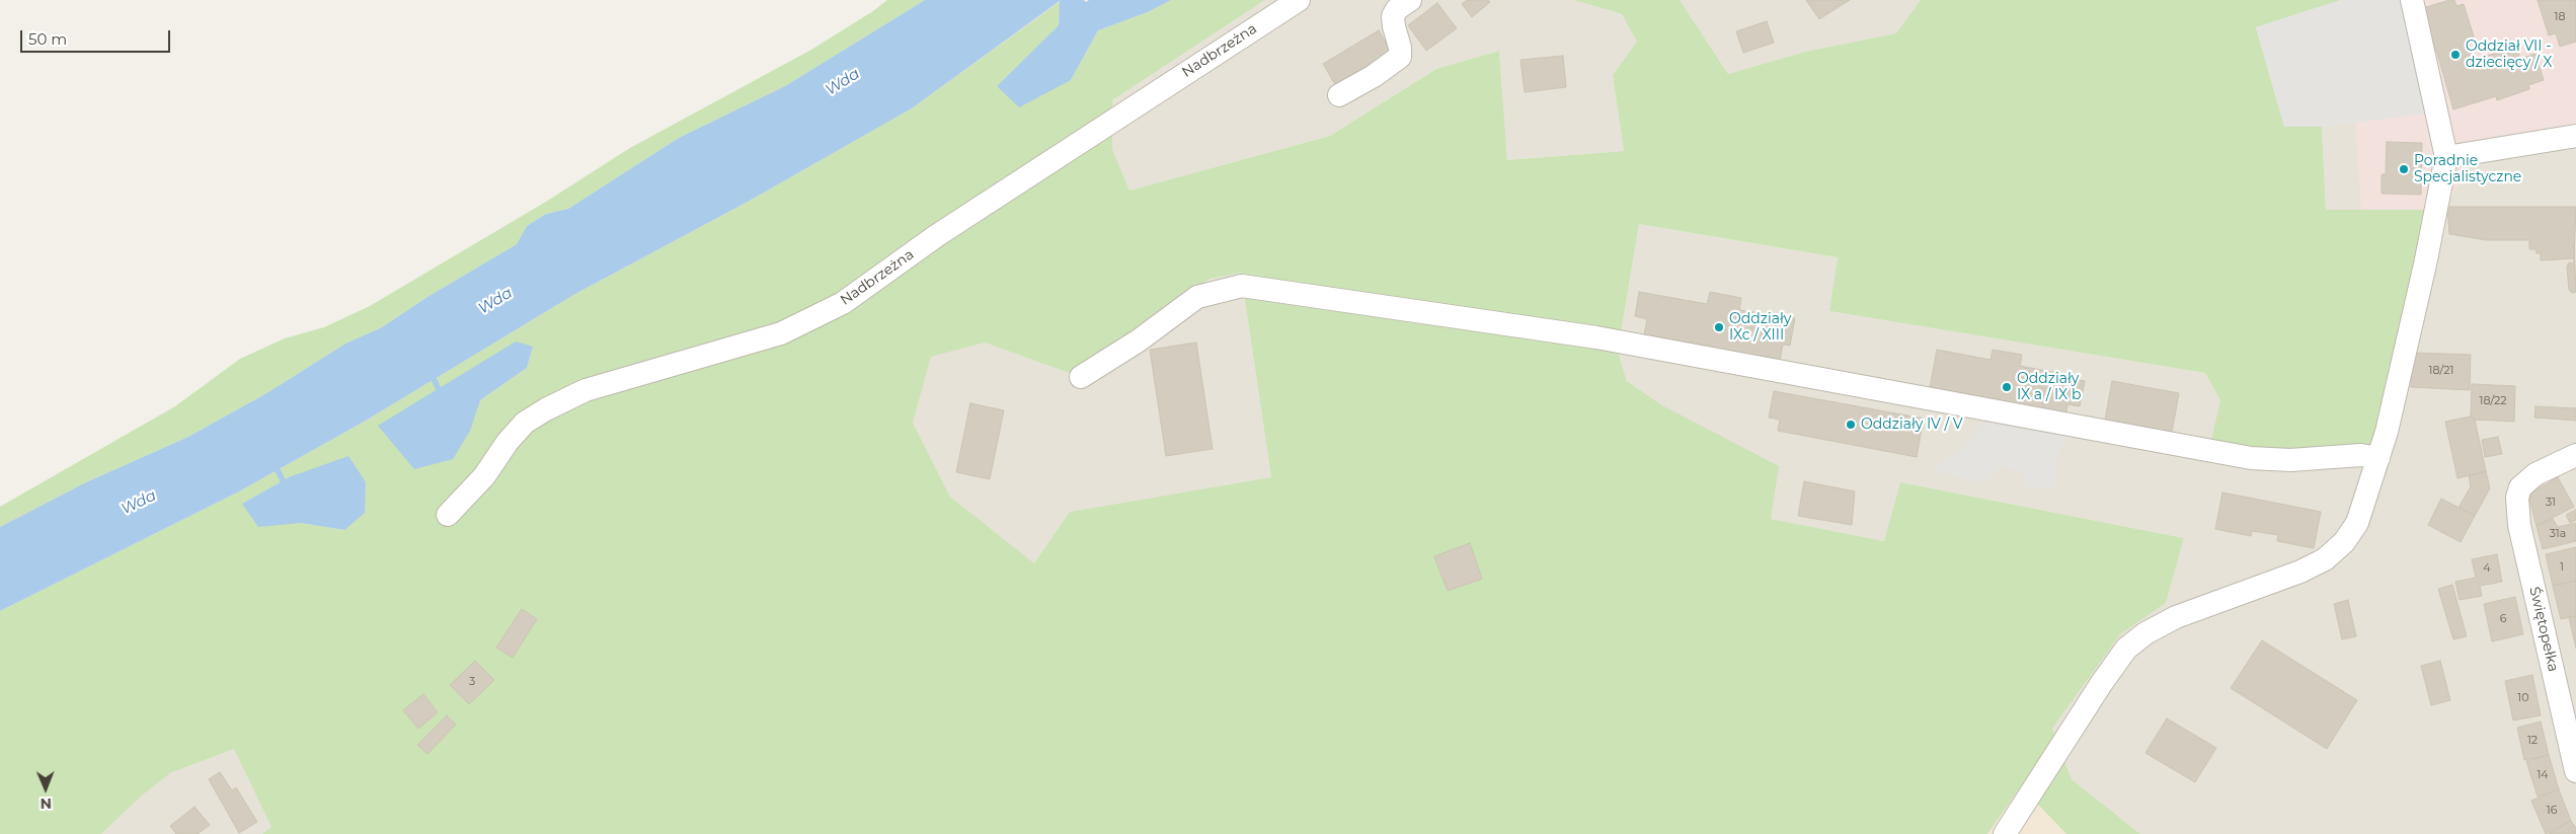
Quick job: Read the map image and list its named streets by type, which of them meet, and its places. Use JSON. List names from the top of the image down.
{
  "streets": {
    "street": ["Nadbrzeżna", "Świętopełka"]
  },
  "water": ["Wda"],
  "places": [
    "Oddział VII - dziecięcy / X",
    "Poradnie Specjalistyczne",
    "Oddziały IXc / XIII",
    "Oddziały IX a / IX b",
    "Oddziały IV / V"
  ],
  "house_numbers": [
    "18",
    "18/21",
    "18/22",
    "31",
    "31a",
    "1",
    "4",
    "6",
    "3",
    "10",
    "12",
    "14",
    "16"
  ],
  "scale_bar": "50 m",
  "north": "bottom"
}
